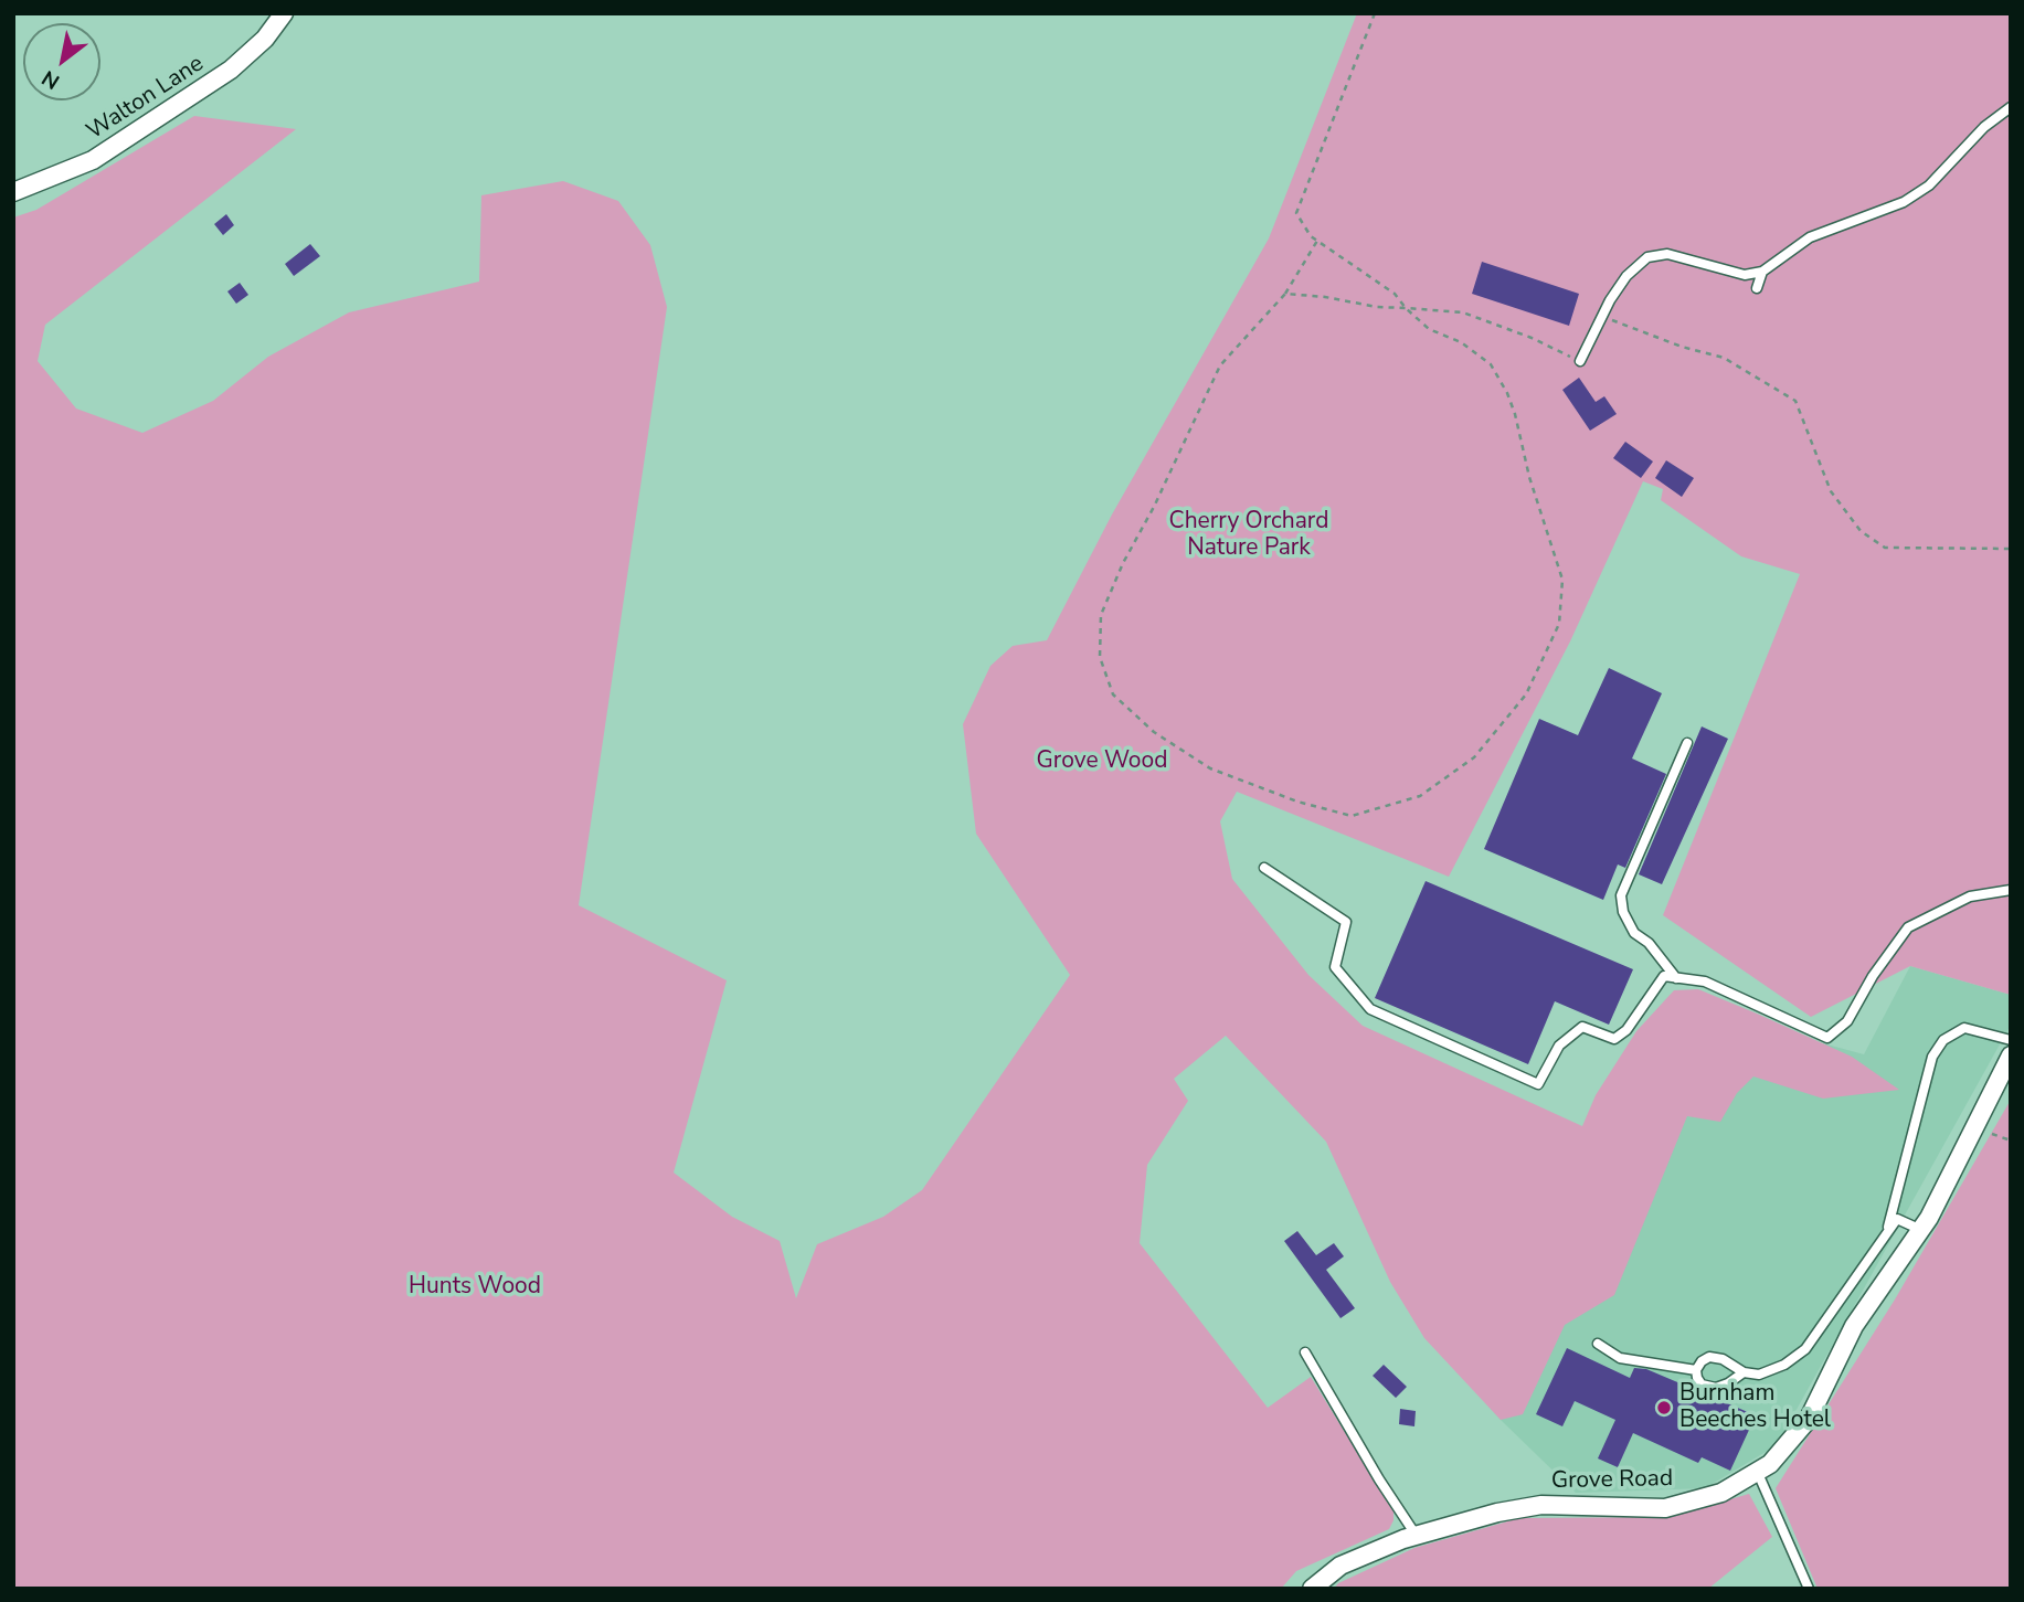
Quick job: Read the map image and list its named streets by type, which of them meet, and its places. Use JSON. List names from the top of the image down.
{
  "streets": {
    "street": ["Walton Lane", "Grove Road"]
  },
  "parks": ["Cherry Orchard Nature Park", "Grove Wood", "Hunts Wood"],
  "places": ["Burnham Beeches Hotel"],
  "north": "bottom left"
}
